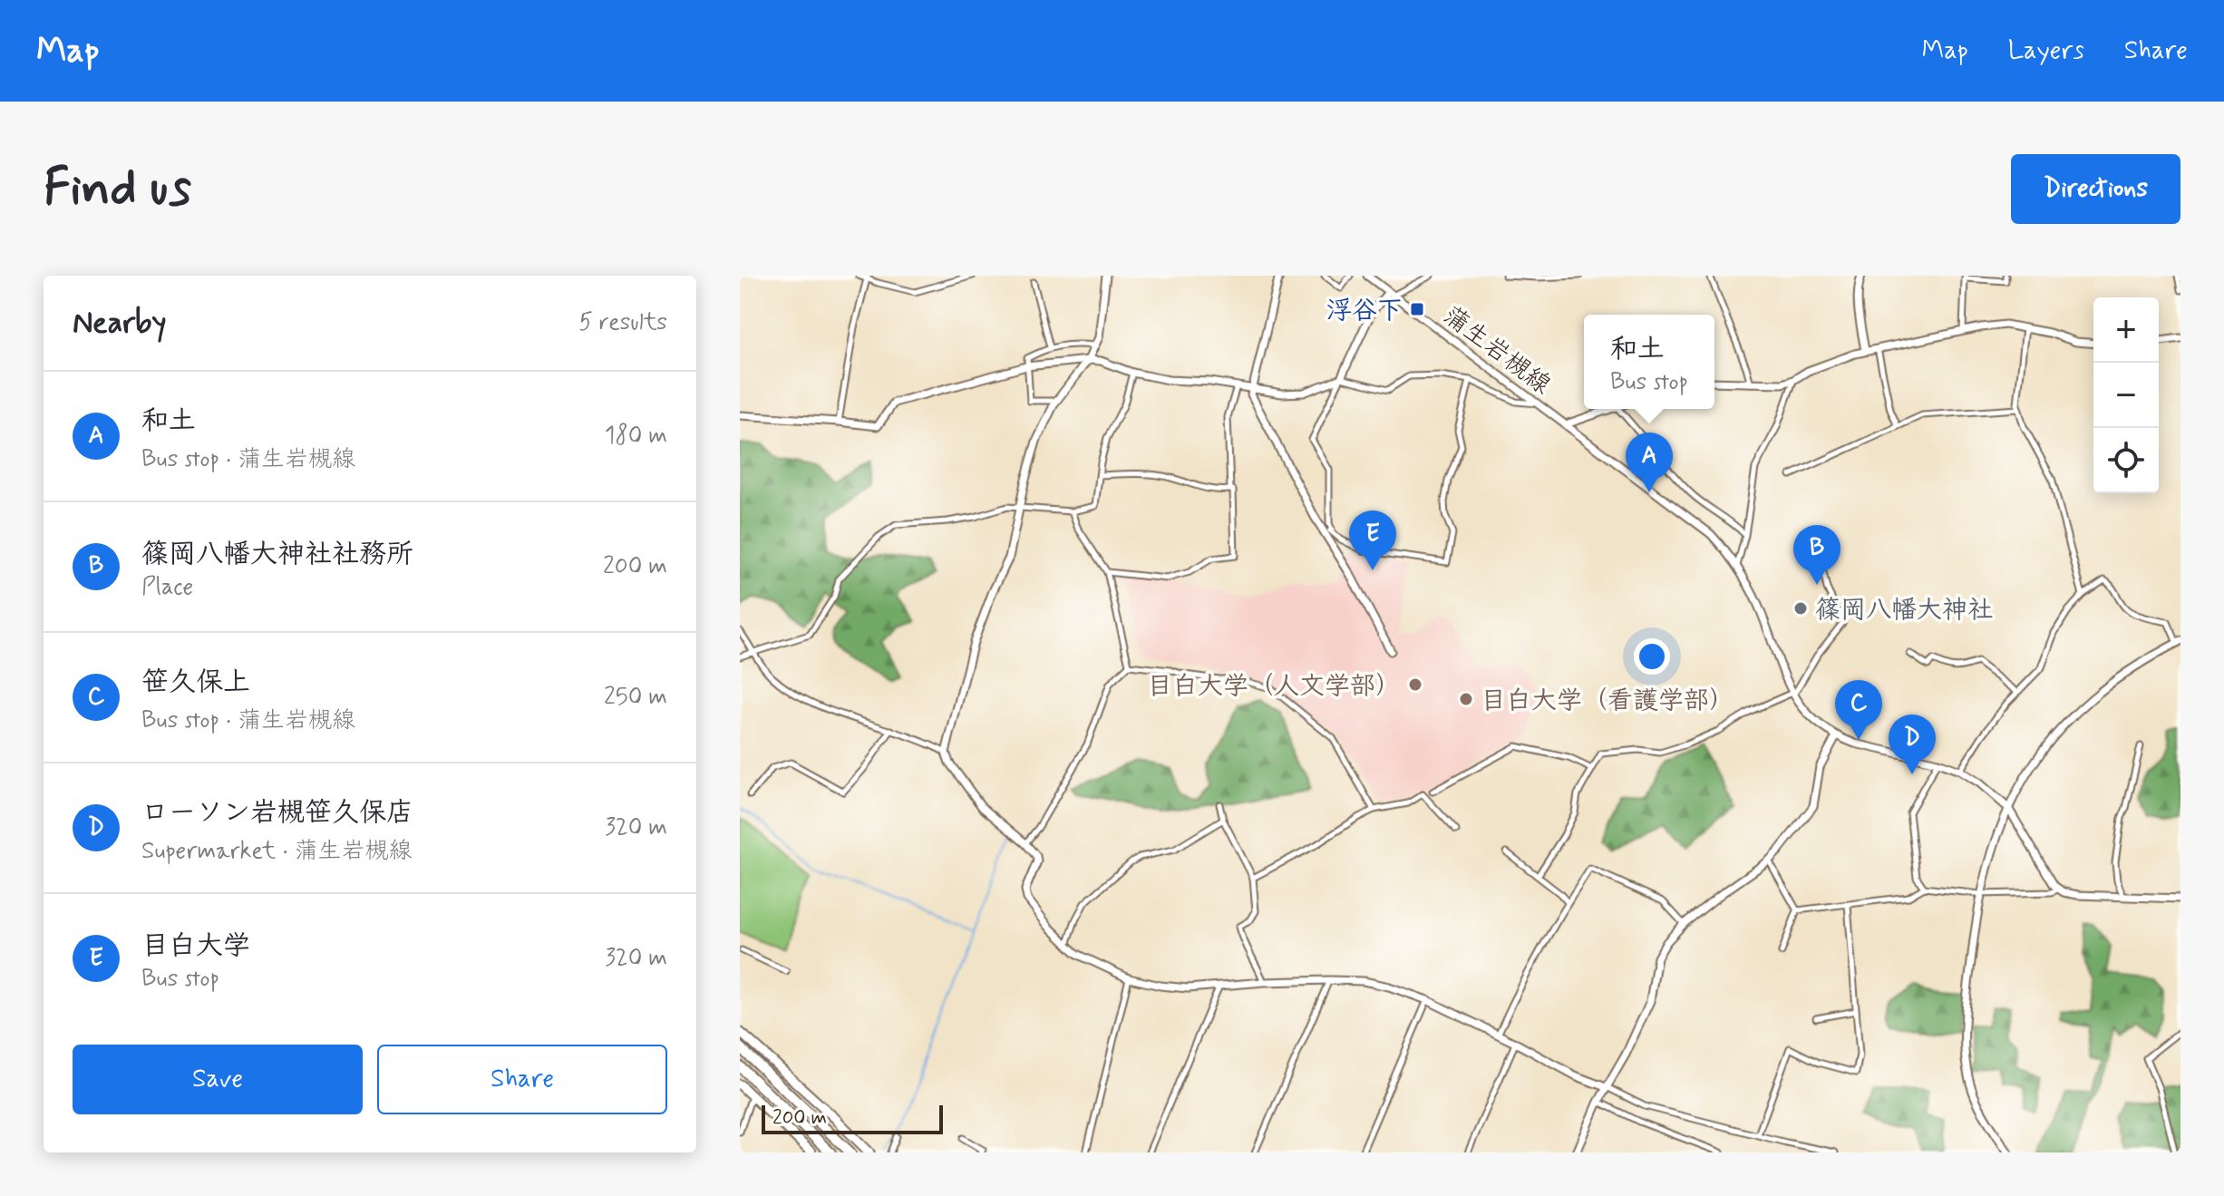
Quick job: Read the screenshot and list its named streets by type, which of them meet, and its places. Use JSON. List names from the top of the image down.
{
  "streets": {
    "street": ["蒲生岩槻線"]
  },
  "places": {
    "transit": ["浮谷下"],
    "other": ["篠岡八幡大神社", "目白大学（人文学部）", "目白大学（看護学部）"]
  },
  "scale_bar": "200 m",
  "page": {
    "header": "Map",
    "nav": ["Map", "Layers", "Share"],
    "buttons": [
      "Directions",
      ["Save", "Share"]
    ],
    "title": "Find us",
    "heading": ["Nearby", "5 results"],
    "map_buttons": ["+", "−"],
    "popup": ["和土", "Bus stop"],
    "list": [
      {
        "mark": "A",
        "name": "和土",
        "note": "Bus stop · 蒲生岩槻線",
        "value": "180 m"
      },
      {
        "mark": "B",
        "name": "篠岡八幡大神社社務所",
        "note": "Place",
        "value": "200 m"
      },
      {
        "mark": "C",
        "name": "笹久保上",
        "note": "Bus stop · 蒲生岩槻線",
        "value": "250 m"
      },
      {
        "mark": "D",
        "name": "ローソン岩槻笹久保店",
        "note": "Supermarket · 蒲生岩槻線",
        "value": "320 m"
      },
      {
        "mark": "E",
        "name": "目白大学",
        "note": "Bus stop",
        "value": "320 m"
      }
    ],
    "pins": [
      "A",
      "E",
      "B",
      "C",
      "D"
    ],
    "scale": "200 m"
  }
}
